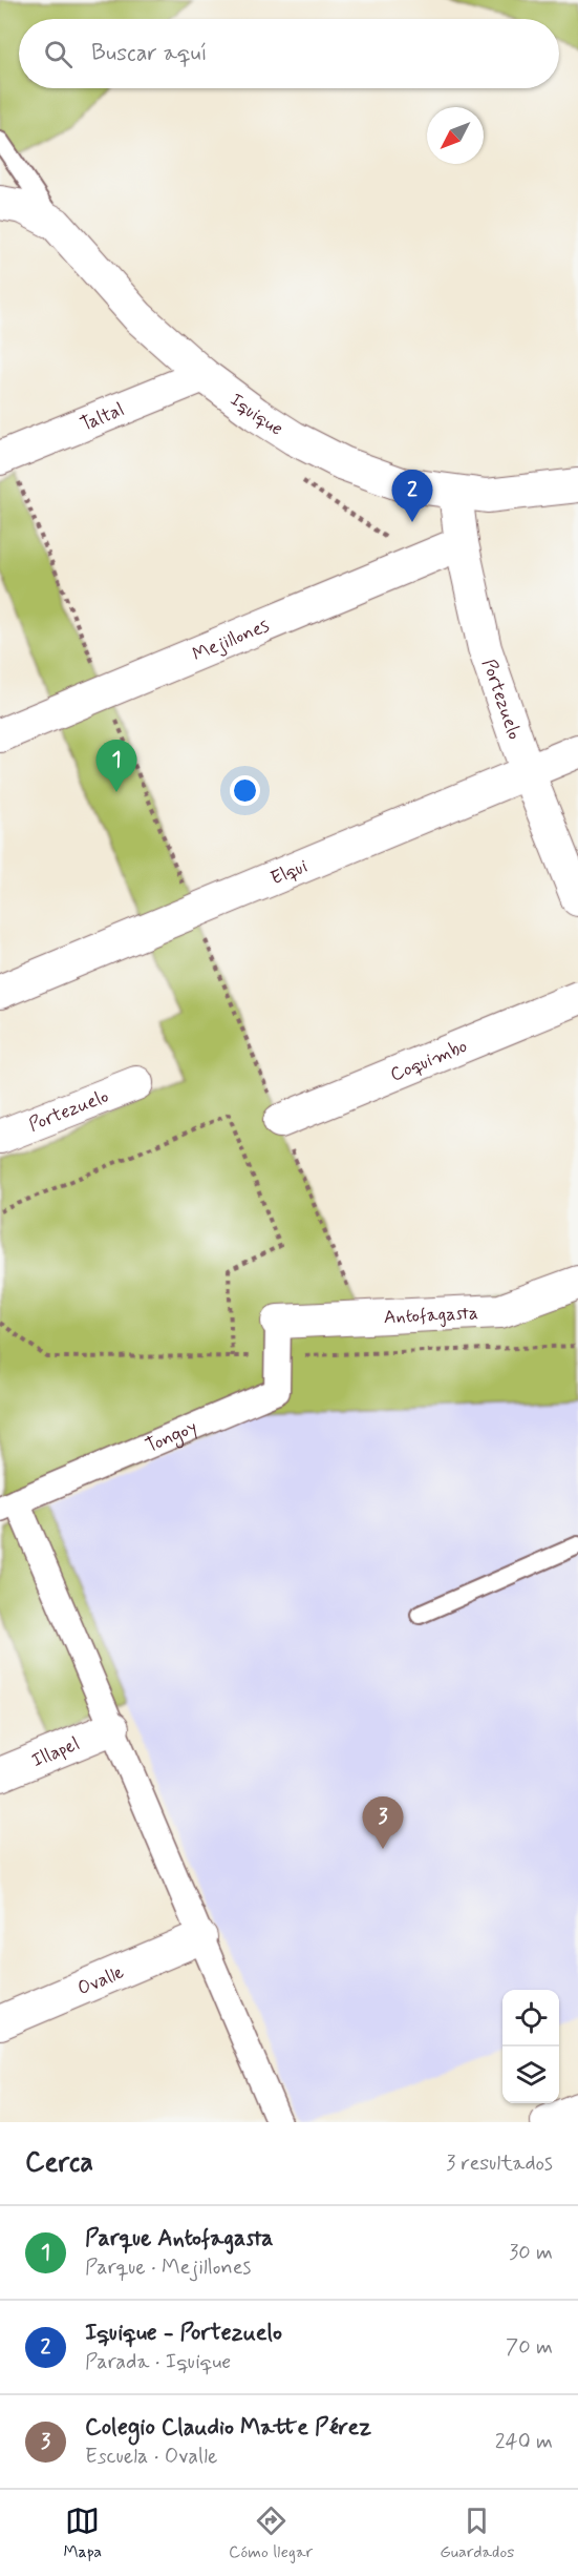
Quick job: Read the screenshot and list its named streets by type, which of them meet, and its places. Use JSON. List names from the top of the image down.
{
  "streets": {
    "street": [
      "Iquique",
      "Taltal",
      "Mejillones",
      "Portezuelo",
      "Elqui",
      "Coquimbo",
      "Antofagasta",
      "Tongoy",
      "Illapel",
      "Ovalle"
    ]
  },
  "crossings": [
    ["Iquique", "Taltal"],
    ["Iquique", "Portezuelo"],
    ["Mejillones", "Portezuelo"],
    ["Portezuelo", "Elqui"],
    ["Antofagasta", "Tongoy"]
  ],
  "north": "bottom left",
  "page": {
    "search": "Buscar aquí",
    "pins": ["2", "1", "3"],
    "heading": ["Cerca", "3 resultados"],
    "list": [
      {
        "mark": "1",
        "name": "Parque Antofagasta",
        "note": "Parque · Mejillones",
        "value": "30 m"
      },
      {
        "mark": "2",
        "name": "Iquique - Portezuelo",
        "note": "Parada · Iquique",
        "value": "70 m"
      },
      {
        "mark": "3",
        "name": "Colegio Claudio Matte Pérez",
        "note": "Escuela · Ovalle",
        "value": "240 m"
      }
    ],
    "nav": ["Mapa", "Cómo llegar", "Guardados"]
  }
}
